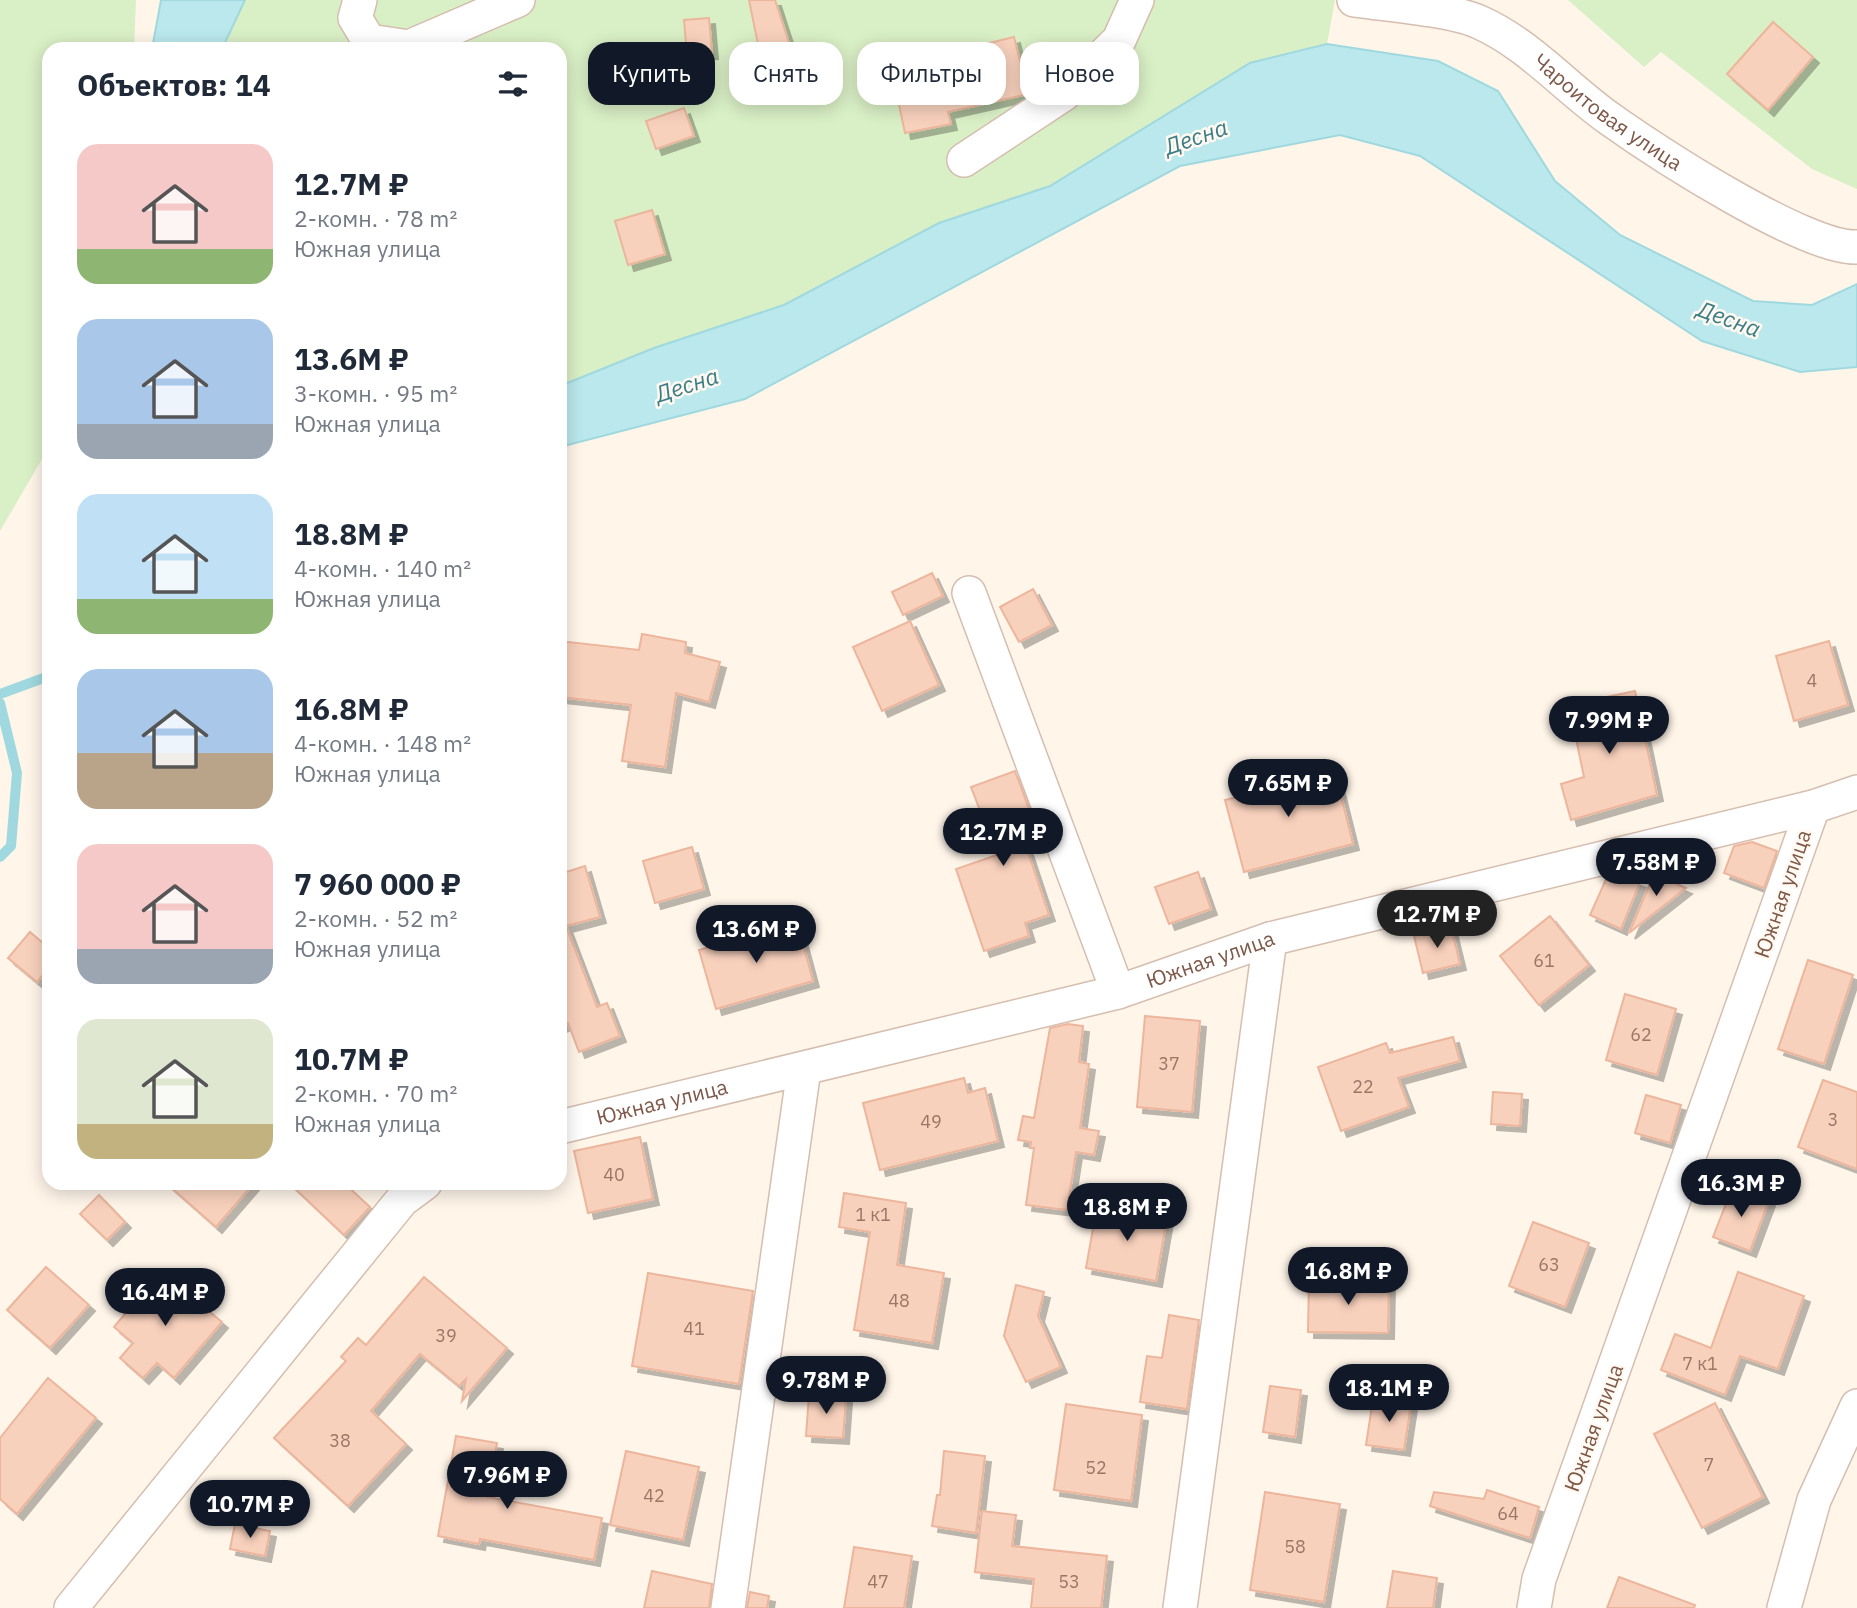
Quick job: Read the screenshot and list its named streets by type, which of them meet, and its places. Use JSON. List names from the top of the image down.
{
  "streets": {
    "street": ["Чароитовая улица", "Южная улица"]
  },
  "water": ["Десна"],
  "house_numbers": [
    "4",
    "61",
    "62",
    "37",
    "22",
    "3",
    "49",
    "40",
    "1 к1",
    "63",
    "48",
    "41",
    "39",
    "7 к1",
    "38",
    "7",
    "52",
    "42",
    "64",
    "58",
    "47",
    "53"
  ],
  "page": {
    "chip": [
      "Купить",
      "Снять",
      "Фильтры",
      "Новое"
    ],
    "heading": "Объектов: 14",
    "list": [
      {
        "name": "12.7M ₽",
        "note": "2-комн. · 78 m² · Южная улица"
      },
      {
        "name": "13.6M ₽",
        "note": "3-комн. · 95 m² · Южная улица"
      },
      {
        "name": "18.8M ₽",
        "note": "4-комн. · 140 m² · Южная улица"
      },
      {
        "name": "16.8M ₽",
        "note": "4-комн. · 148 m² · Южная улица"
      },
      {
        "name": "7 960 000 ₽",
        "note": "2-комн. · 52 m² · Южная улица"
      },
      {
        "name": "10.7M ₽",
        "note": "2-комн. · 70 m² · Южная улица"
      }
    ],
    "price": [
      "7.99M ₽",
      "7.65M ₽",
      "12.7M ₽",
      "7.58M ₽",
      "12.7M ₽",
      "13.6M ₽",
      "16.3M ₽",
      "18.8M ₽",
      "16.8M ₽",
      "16.4M ₽",
      "9.78M ₽",
      "18.1M ₽",
      "7.96M ₽",
      "10.7M ₽"
    ]
  }
}
